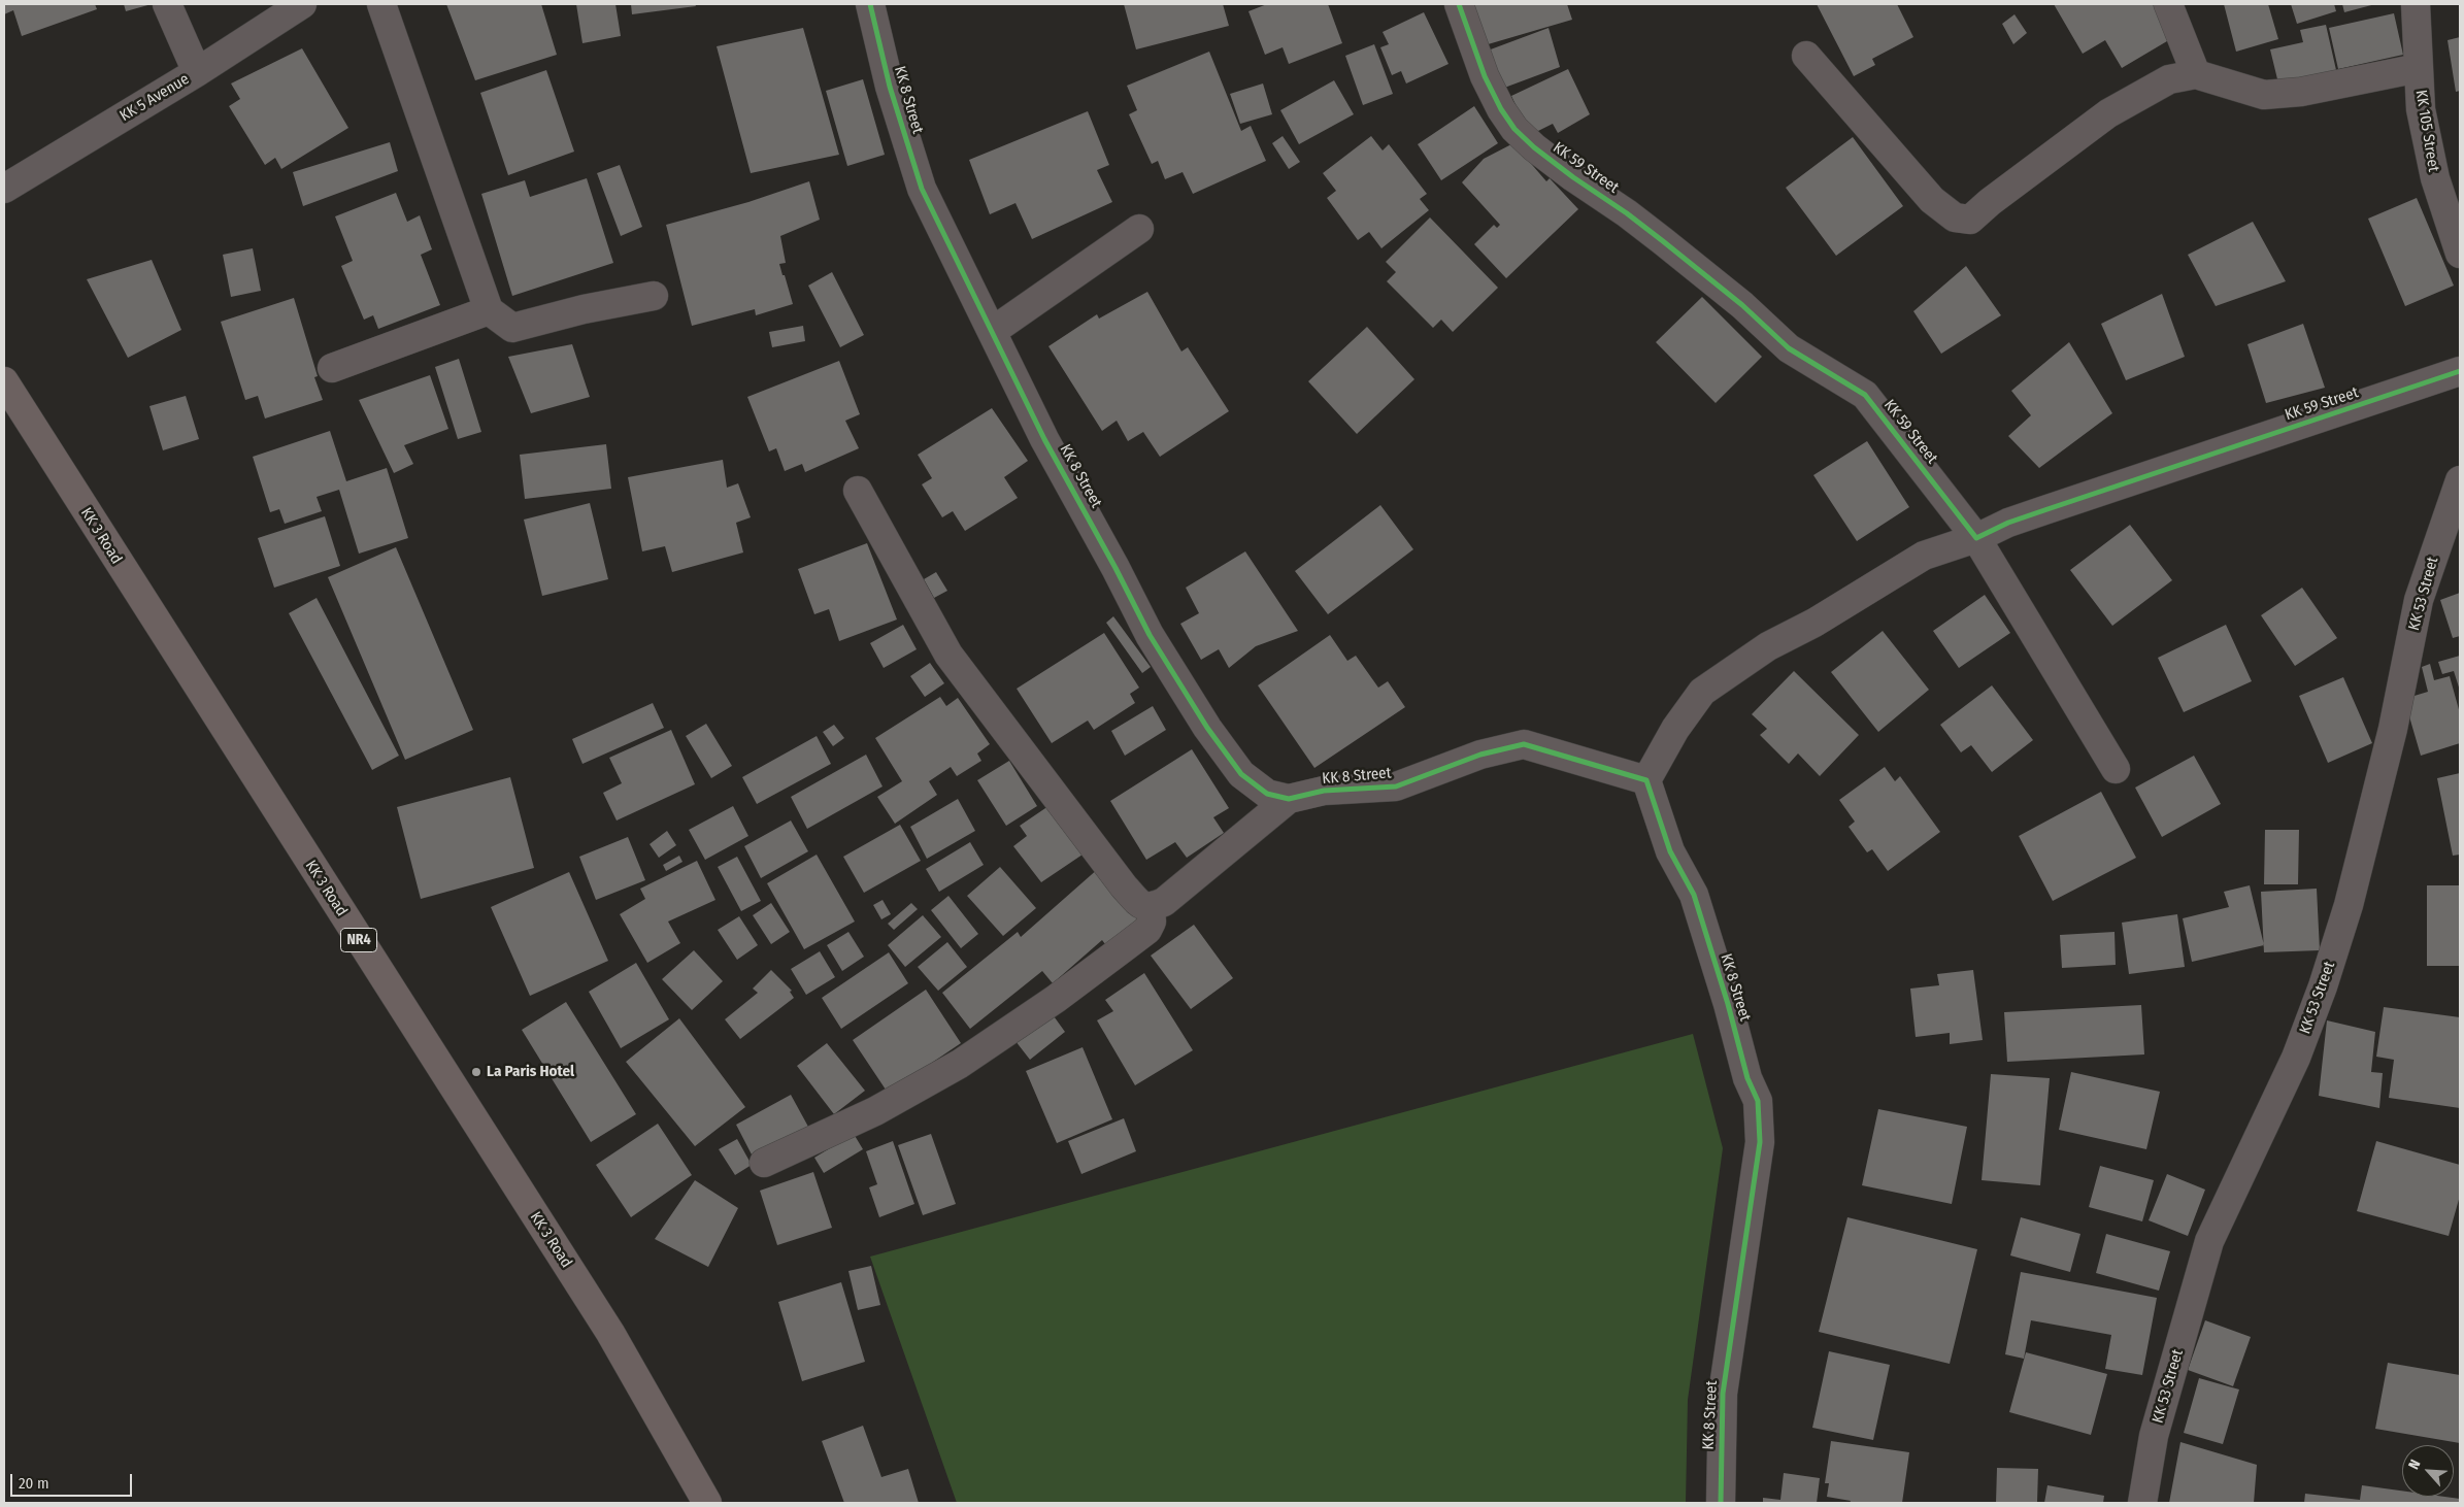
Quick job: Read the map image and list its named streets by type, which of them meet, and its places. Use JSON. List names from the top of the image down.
{
  "streets": {
    "highway": ["KK 3 Road", "NR4"],
    "street": [
      "KK 5 Avenue",
      "KK 8 Street",
      "KK 105 Street",
      "KK 59 Street",
      "KK 53 Street"
    ]
  },
  "places": ["La Paris Hotel"],
  "scale_bar": "20 m",
  "north": "top left"
}
